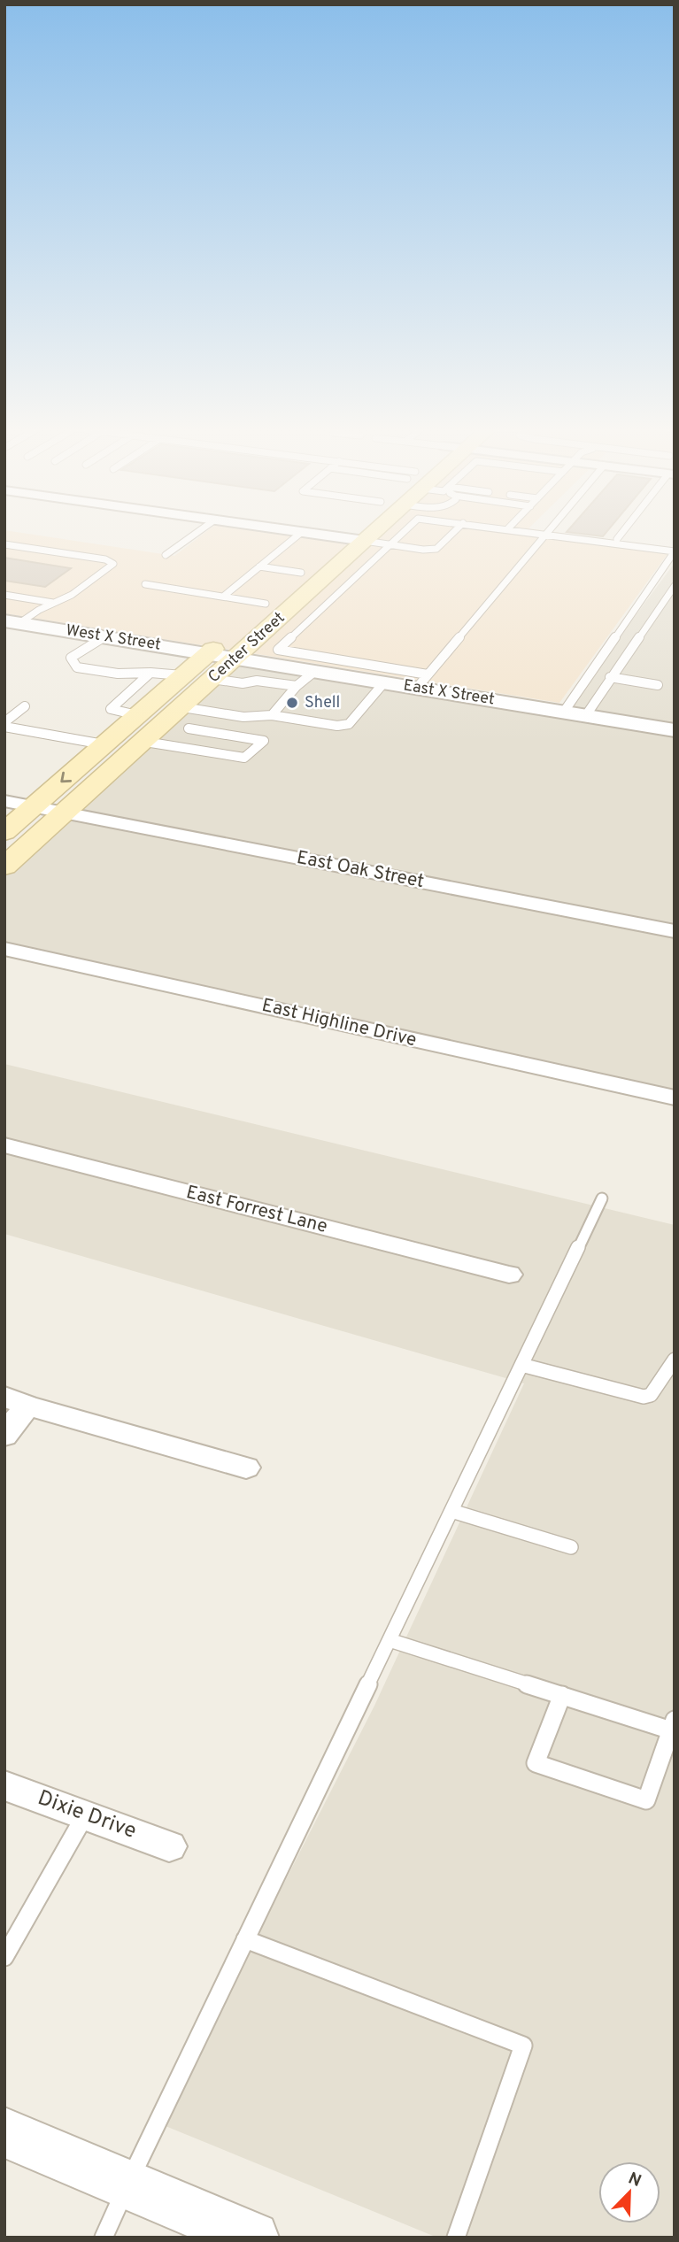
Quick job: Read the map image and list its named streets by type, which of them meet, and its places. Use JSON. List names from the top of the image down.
{
  "streets": {
    "main road": ["Center Street"],
    "street": [
      "West X Street",
      "East X Street",
      "East Oak Street",
      "East Highline Drive",
      "East Forrest Lane",
      "Dixie Drive"
    ]
  },
  "crossings": [
    ["West X Street", "Center Street"],
    ["West X Street", "East X Street"],
    ["Center Street", "East X Street"],
    ["Center Street", "East Oak Street"]
  ],
  "places": ["Shell"],
  "north": "top right"
}
